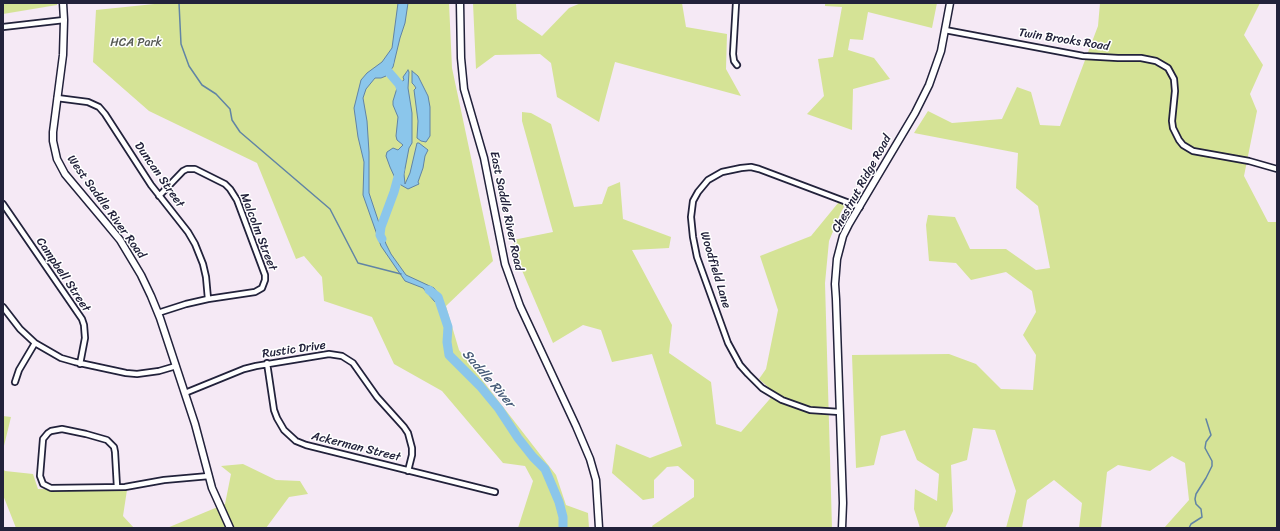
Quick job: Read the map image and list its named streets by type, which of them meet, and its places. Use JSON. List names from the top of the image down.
{
  "streets": {
    "street": [
      "Twin Brooks Road",
      "Duncan Street",
      "Chestnut Ridge Road",
      "West Saddle River Road",
      "East Saddle River Road",
      "Malcolm Street",
      "Woodfield Lane",
      "Campbell Street",
      "Rustic Drive",
      "Ackerman Street"
    ]
  },
  "crossings": [
    ["Twin Brooks Road", "Chestnut Ridge Road"],
    ["Duncan Street", "West Saddle River Road"],
    ["Duncan Street", "Malcolm Street"],
    ["Chestnut Ridge Road", "Woodfield Lane"],
    ["West Saddle River Road", "Malcolm Street"],
    ["West Saddle River Road", "Rustic Drive"],
    ["Rustic Drive", "Ackerman Street"]
  ],
  "water": ["Saddle River"],
  "parks": ["HCA Park"]
}
